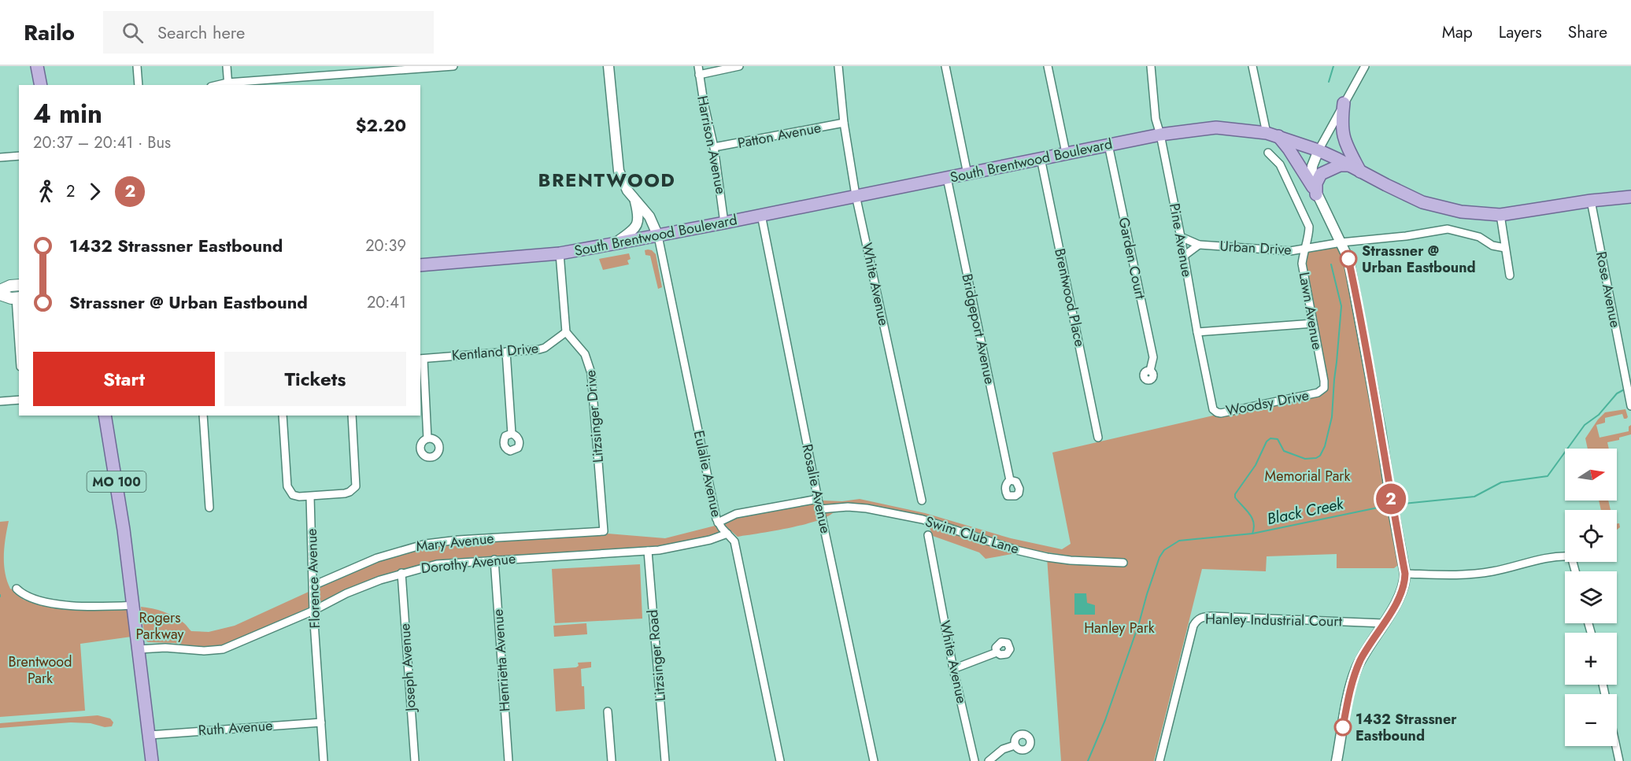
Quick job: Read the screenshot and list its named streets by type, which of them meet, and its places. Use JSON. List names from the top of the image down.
{
  "streets": {
    "main road": ["South Brentwood Boulevard", "MO 100"],
    "street": [
      "Patton Avenue",
      "Harrison Avenue",
      "Pine Avenue",
      "Urban Drive",
      "Garden Court",
      "White Avenue",
      "Rose Avenue",
      "Brentwood Place",
      "Lawn Avenue",
      "Bridgeport Avenue",
      "Kentland Drive",
      "Woodsy Drive",
      "Litzsinger Drive",
      "Eulalie Avenue",
      "Rosalie Avenue",
      "Swim Club Lane",
      "Mary Avenue",
      "Dorothy Avenue",
      "Florence Avenue",
      "Hanley Industrial Court",
      "Litzsinger Road",
      "Henrietta Avenue",
      "Joseph Avenue",
      "Ruth Avenue"
    ]
  },
  "crossings": [
    ["Patton Avenue", "Harrison Avenue"],
    ["Patton Avenue", "White Avenue"],
    ["Harrison Avenue", "South Brentwood Boulevard"],
    ["South Brentwood Boulevard", "Pine Avenue"],
    ["South Brentwood Boulevard", "Garden Court"],
    ["South Brentwood Boulevard", "White Avenue"],
    ["South Brentwood Boulevard", "Rose Avenue"],
    ["South Brentwood Boulevard", "Brentwood Place"],
    ["South Brentwood Boulevard", "Bridgeport Avenue"],
    ["South Brentwood Boulevard", "Eulalie Avenue"],
    ["South Brentwood Boulevard", "Rosalie Avenue"],
    ["Pine Avenue", "Urban Drive"],
    ["Pine Avenue", "Woodsy Drive"],
    ["Urban Drive", "Lawn Avenue"],
    ["Lawn Avenue", "Woodsy Drive"],
    ["Kentland Drive", "Litzsinger Drive"],
    ["Litzsinger Drive", "Mary Avenue"],
    ["Eulalie Avenue", "Dorothy Avenue"],
    ["MO 100", "Dorothy Avenue"],
    ["MO 100", "Ruth Avenue"],
    ["Rosalie Avenue", "Swim Club Lane"],
    ["Mary Avenue", "Florence Avenue"],
    ["Dorothy Avenue", "Florence Avenue"],
    ["Dorothy Avenue", "Litzsinger Road"],
    ["Dorothy Avenue", "Henrietta Avenue"],
    ["Dorothy Avenue", "Joseph Avenue"],
    ["Florence Avenue", "Ruth Avenue"]
  ],
  "districts": ["BRENTWOOD"],
  "water": ["Black Creek"],
  "parks": [
    "Memorial Park",
    "Rogers Parkway",
    "Hanley Park",
    "Brentwood Park"
  ],
  "places": ["Strassner @ Urban Eastbound", "1432 Strassner Eastbound"],
  "lines": ["bus line 2"],
  "north": "right",
  "page": {
    "header": "Railo",
    "search": "Search here",
    "nav": ["Map", "Layers", "Share"],
    "on_map": "2",
    "heading": ["4 min", "20:37 – 20:41 · Bus", "$2.20"],
    "legs": ["2", "2"],
    "list": [
      {
        "name": "1432 Strassner Eastbound",
        "value": "20:39"
      },
      {
        "name": "Strassner @ Urban Eastbound",
        "value": "20:41"
      }
    ],
    "buttons": ["Start", "Tickets"],
    "map_buttons": ["+", "−"]
  }
}
